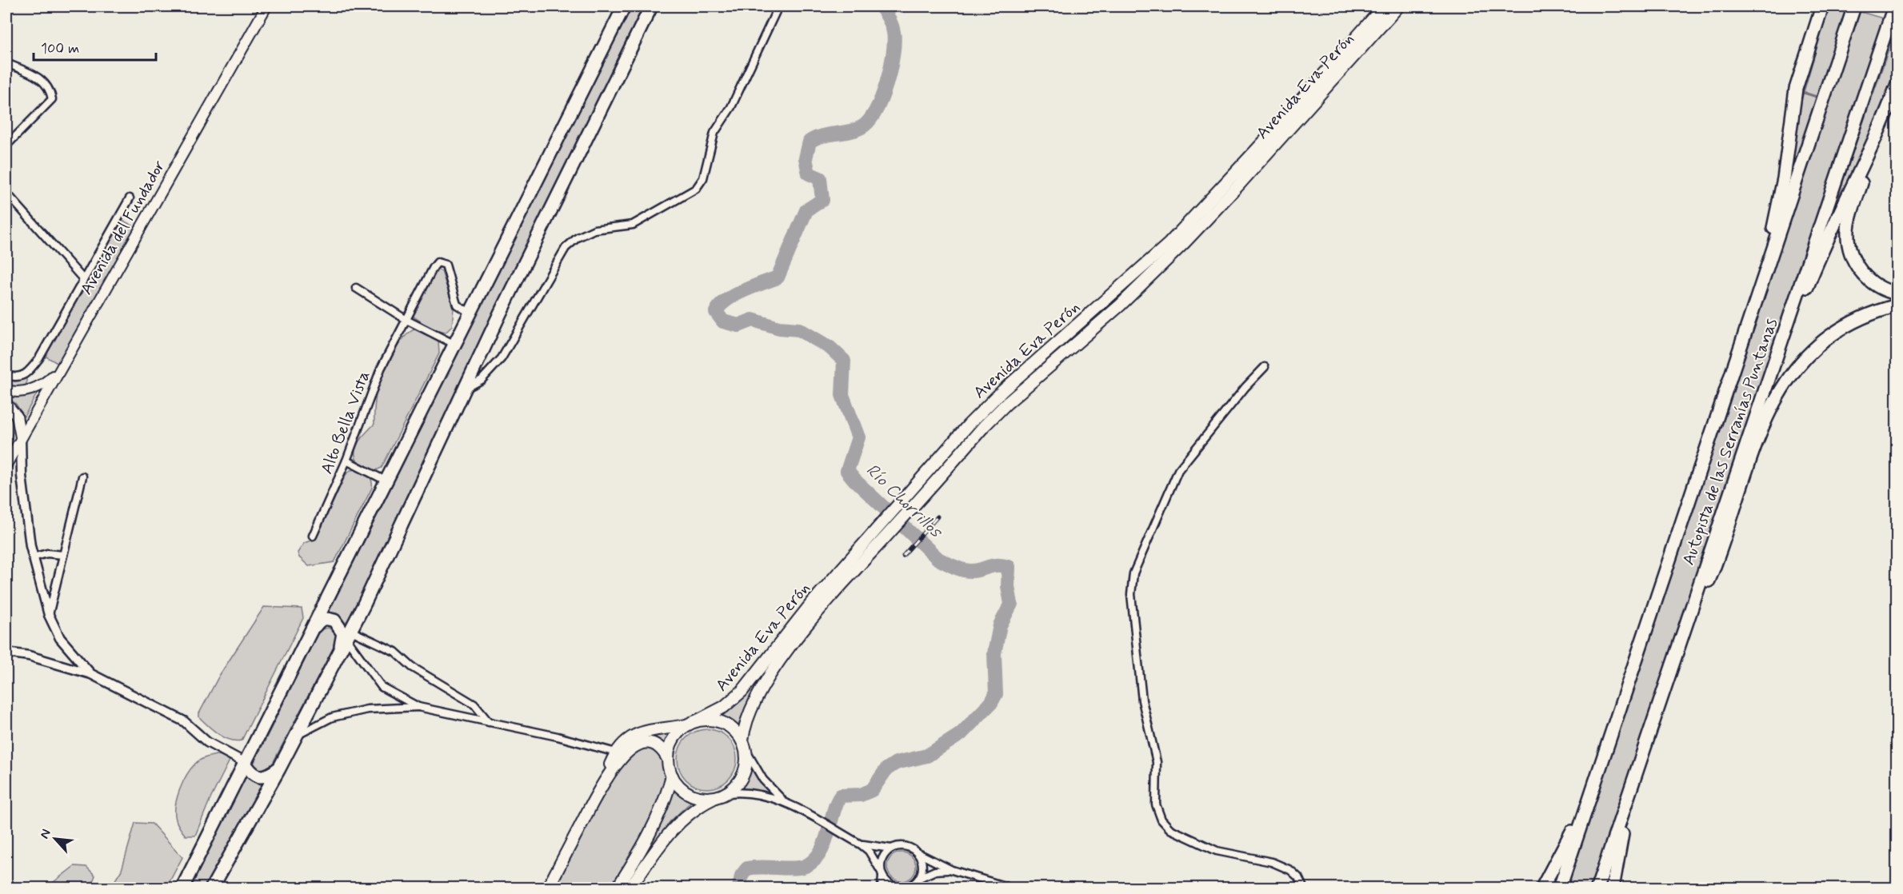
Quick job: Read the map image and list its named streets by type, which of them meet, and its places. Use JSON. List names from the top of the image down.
{
  "streets": {
    "highway": ["Autopista de las Serranías Puntanas"],
    "main road": ["Avenida Eva Perón", "Avenida del Fundador"],
    "street": ["Alto Bella Vista"]
  },
  "water": ["Río Chorrillos"],
  "scale_bar": "100 m",
  "north": "top left"
}
